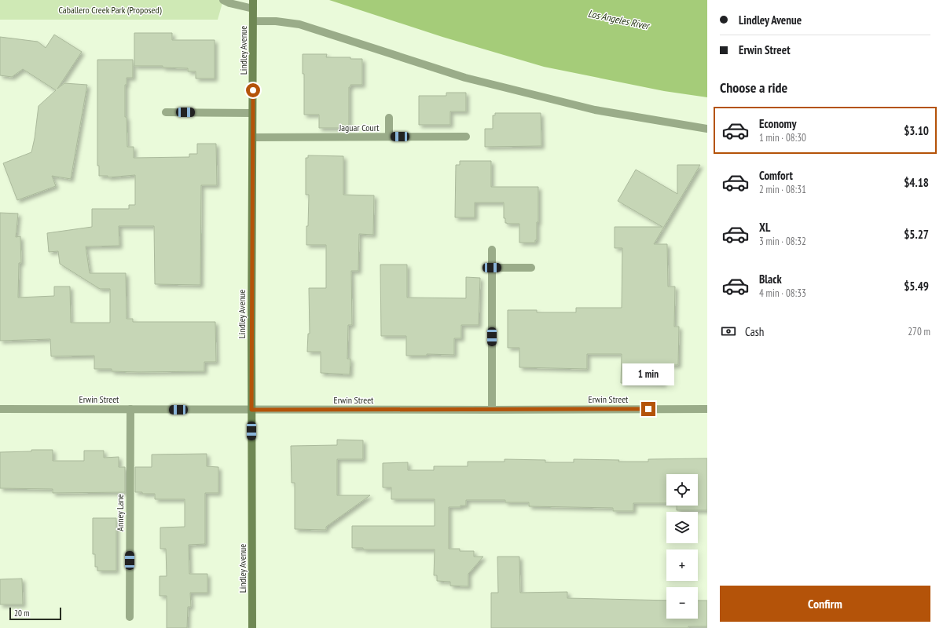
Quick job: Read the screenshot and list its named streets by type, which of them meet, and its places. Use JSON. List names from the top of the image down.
{
  "streets": {
    "main road": ["Lindley Avenue"],
    "street": ["Jaguar Court", "Erwin Street", "Anney Lane"]
  },
  "crossings": [
    ["Lindley Avenue", "Jaguar Court"],
    ["Lindley Avenue", "Erwin Street"],
    ["Erwin Street", "Anney Lane"]
  ],
  "water": ["Los Angeles River"],
  "parks": ["Caballero Creek Park (Proposed)"],
  "scale_bar": "20 m",
  "page": {
    "banner": ["Lindley Avenue", "Erwin Street"],
    "heading": "Choose a ride",
    "list": [
      {
        "name": "Economy",
        "note": "1 min · 08:30",
        "value": "$3.10"
      },
      {
        "name": "Comfort",
        "note": "2 min · 08:31",
        "value": "$4.18"
      },
      {
        "name": "XL",
        "note": "3 min · 08:32",
        "value": "$5.27"
      },
      {
        "name": "Black",
        "note": "4 min · 08:33",
        "value": "$5.49"
      }
    ],
    "pay": ["Cash", "270 m"],
    "bubble": "1 min",
    "map_buttons": ["+", "−"],
    "buttons": "Confirm",
    "scale": "20 m"
  }
}
